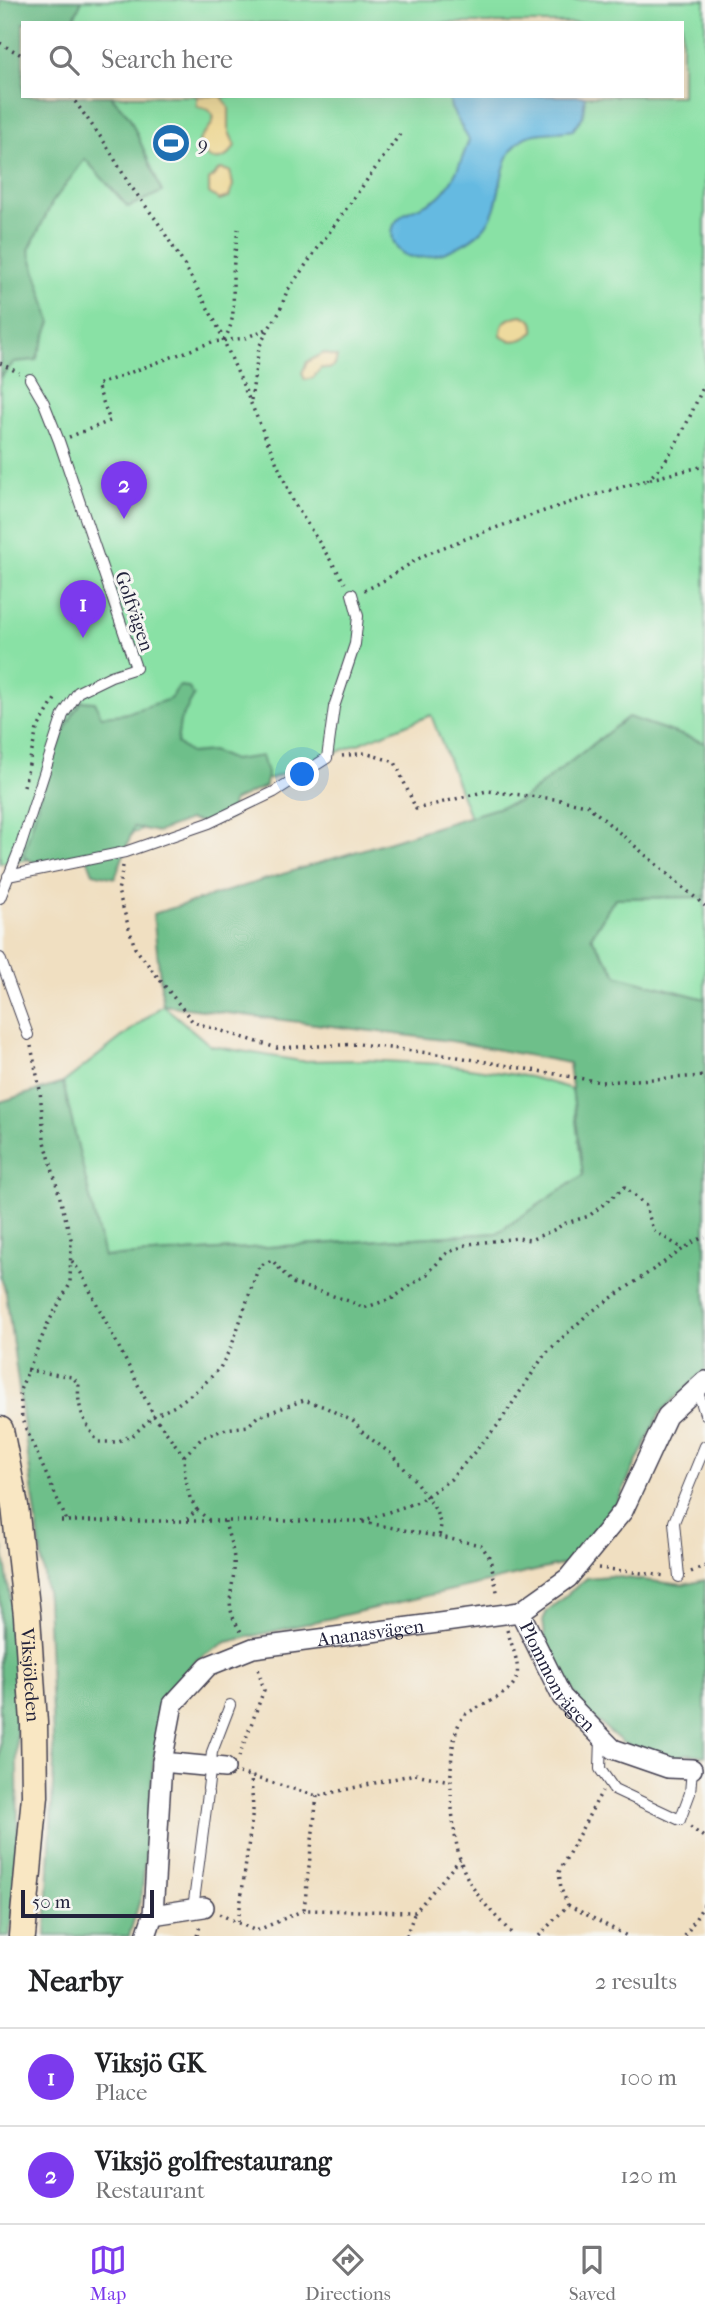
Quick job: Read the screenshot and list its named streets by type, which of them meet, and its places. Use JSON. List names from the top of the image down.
{
  "streets": {
    "main road": ["Viksjöleden"],
    "street": ["Ananasvägen", "Plommonvägen"],
    "lane": ["Golfvägen"]
  },
  "crossings": [
    ["Ananasvägen", "Plommonvägen"]
  ],
  "places": {
    "sports": ["9"]
  },
  "scale_bar": "50 m",
  "page": {
    "search": "Search here",
    "pins": ["2", "1"],
    "scale": "50 m",
    "heading": ["Nearby", "2 results"],
    "list": [
      {
        "mark": "1",
        "name": "Viksjö GK",
        "note": "Place",
        "value": "100 m"
      },
      {
        "mark": "2",
        "name": "Viksjö golfrestaurang",
        "note": "Restaurant",
        "value": "120 m"
      }
    ],
    "nav": ["Map", "Directions", "Saved"]
  }
}
